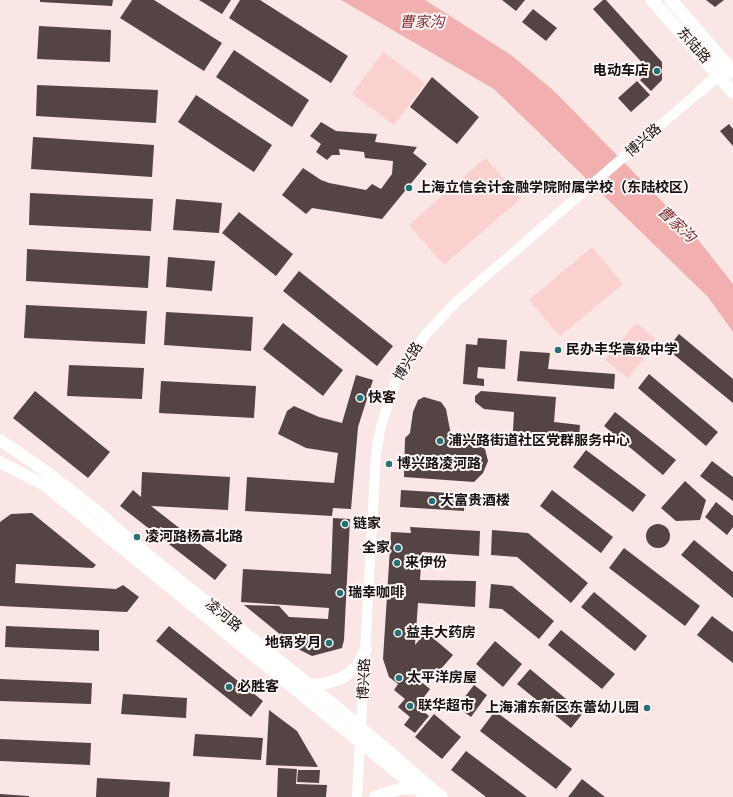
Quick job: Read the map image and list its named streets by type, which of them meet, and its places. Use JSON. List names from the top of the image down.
{
  "streets": {
    "main road": ["东陆路"],
    "street": ["博兴路", "凌河路"]
  },
  "crossings": [
    ["东陆路", "博兴路"],
    ["博兴路", "凌河路"]
  ],
  "water": ["曹家沟"],
  "places": [
    "电动车店",
    "上海立信会计金融学院附属学校（东陆校区）",
    "民办丰华高级中学",
    "快客",
    "浦兴路街道社区党群服务中心",
    "博兴路凌河路",
    "大富贵酒楼",
    "链家",
    "凌河路杨高北路",
    "全家",
    "来伊份",
    "瑞幸咖啡",
    "益丰大药房",
    "地锅岁月",
    "太平洋房屋",
    "必胜客",
    "联华超市",
    "上海浦东新区东蕾幼儿园"
  ]
}
